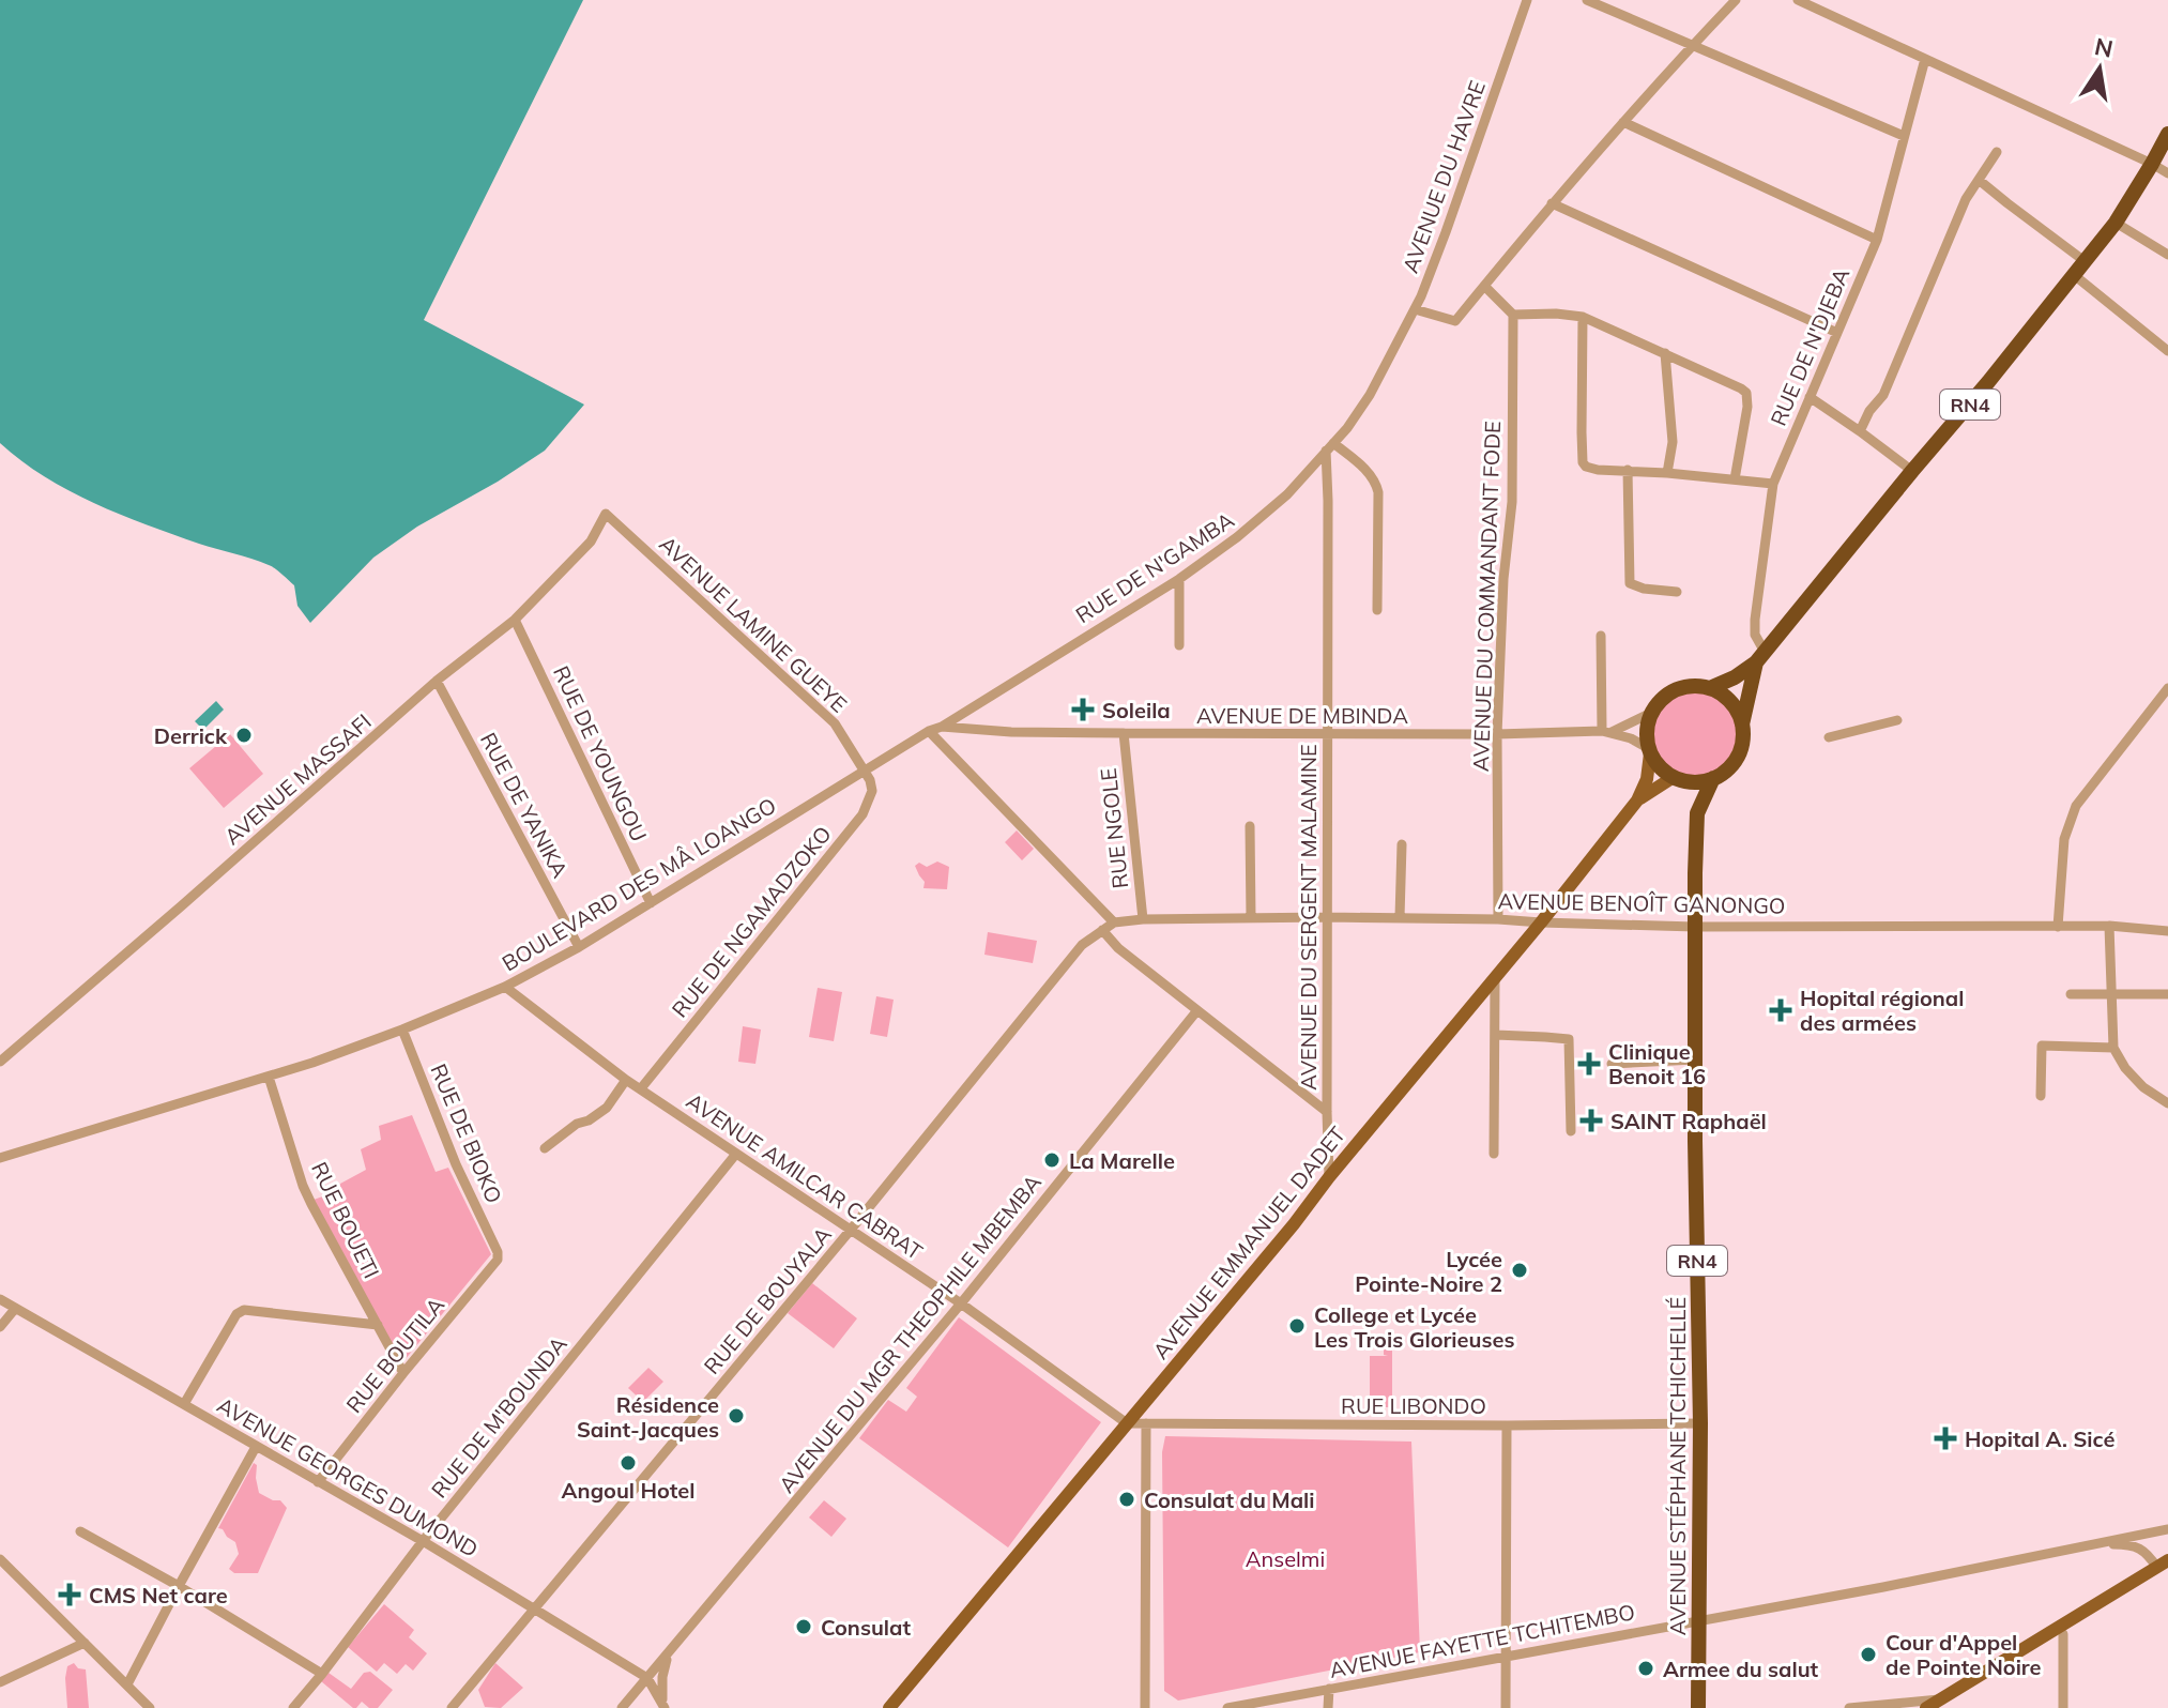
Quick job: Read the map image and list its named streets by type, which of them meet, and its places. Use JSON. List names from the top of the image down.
{
  "streets": {
    "highway": ["RN4", "AVENUE STÉPHANE TCHICHELLÉ"],
    "main road": ["AVENUE EMMANUEL DADET"],
    "street": [
      "AVENUE DU HAVRE",
      "RUE DE N'DJEBA",
      "RUE DE N'GAMBA",
      "AVENUE DU COMMANDANT FODE",
      "AVENUE LAMINE GUEYE",
      "AVENUE DE MBINDA",
      "RUE DE YOUNGOU",
      "AVENUE MASSAFI",
      "RUE DE YANIKA",
      "RUE NGOLE",
      "BOULEVARD DES MÂ LOANGO",
      "AVENUE BENOÎT GANONGO",
      "AVENUE DU SERGENT MALAMINE",
      "RUE DE NGAMADZOKO",
      "RUE DE BIOKO",
      "AVENUE AMILCAR CABRAT",
      "RUE BOUETI",
      "RUE DE BOUYALA",
      "AVENUE DU MGR THEOPHILE MBEMBA",
      "RUE BOUTILA",
      "RUE LIBONDO",
      "RUE DE M'BOUNDA",
      "AVENUE GEORGES DUMOND",
      "AVENUE FAYETTE TCHITEMBO"
    ]
  },
  "crossings": [
    ["AVENUE DU HAVRE", "RUE DE N'GAMBA"],
    ["RUE DE N'DJEBA", "RN4"],
    ["RN4", "AVENUE DE MBINDA"],
    ["RN4", "AVENUE EMMANUEL DADET"],
    ["RN4", "AVENUE STÉPHANE TCHICHELLÉ"],
    ["RUE DE N'GAMBA", "AVENUE DE MBINDA"],
    ["RUE DE N'GAMBA", "BOULEVARD DES MÂ LOANGO"],
    ["RUE DE N'GAMBA", "AVENUE DU SERGENT MALAMINE"],
    ["AVENUE DU COMMANDANT FODE", "AVENUE DE MBINDA"],
    ["AVENUE DU COMMANDANT FODE", "AVENUE BENOÎT GANONGO"],
    ["AVENUE LAMINE GUEYE", "AVENUE MASSAFI"],
    ["AVENUE LAMINE GUEYE", "BOULEVARD DES MÂ LOANGO"],
    ["AVENUE LAMINE GUEYE", "RUE DE NGAMADZOKO"],
    ["AVENUE DE MBINDA", "RUE NGOLE"],
    ["AVENUE DE MBINDA", "BOULEVARD DES MÂ LOANGO"],
    ["AVENUE DE MBINDA", "AVENUE DU SERGENT MALAMINE"],
    ["AVENUE DE MBINDA", "AVENUE EMMANUEL DADET"],
    ["AVENUE DE MBINDA", "AVENUE STÉPHANE TCHICHELLÉ"],
    ["RUE DE YOUNGOU", "AVENUE MASSAFI"],
    ["RUE DE YOUNGOU", "BOULEVARD DES MÂ LOANGO"],
    ["AVENUE MASSAFI", "RUE DE YANIKA"],
    ["RUE DE YANIKA", "BOULEVARD DES MÂ LOANGO"],
    ["RUE NGOLE", "AVENUE BENOÎT GANONGO"],
    ["BOULEVARD DES MÂ LOANGO", "RUE DE NGAMADZOKO"],
    ["BOULEVARD DES MÂ LOANGO", "RUE DE BIOKO"],
    ["BOULEVARD DES MÂ LOANGO", "AVENUE AMILCAR CABRAT"],
    ["BOULEVARD DES MÂ LOANGO", "RUE BOUETI"],
    ["AVENUE BENOÎT GANONGO", "AVENUE DU SERGENT MALAMINE"],
    ["AVENUE BENOÎT GANONGO", "AVENUE EMMANUEL DADET"],
    ["AVENUE BENOÎT GANONGO", "RUE DE BOUYALA"],
    ["AVENUE BENOÎT GANONGO", "AVENUE STÉPHANE TCHICHELLÉ"],
    ["AVENUE DU SERGENT MALAMINE", "AVENUE EMMANUEL DADET"],
    ["RUE DE NGAMADZOKO", "AVENUE AMILCAR CABRAT"],
    ["RUE DE BIOKO", "RUE BOUTILA"],
    ["AVENUE AMILCAR CABRAT", "AVENUE EMMANUEL DADET"],
    ["AVENUE AMILCAR CABRAT", "RUE DE BOUYALA"],
    ["AVENUE AMILCAR CABRAT", "AVENUE DU MGR THEOPHILE MBEMBA"],
    ["AVENUE AMILCAR CABRAT", "RUE LIBONDO"],
    ["AVENUE AMILCAR CABRAT", "RUE DE M'BOUNDA"],
    ["RUE BOUETI", "RUE BOUTILA"],
    ["AVENUE EMMANUEL DADET", "RUE LIBONDO"],
    ["AVENUE EMMANUEL DADET", "AVENUE STÉPHANE TCHICHELLÉ"],
    ["RUE DE BOUYALA", "AVENUE GEORGES DUMOND"],
    ["AVENUE DU MGR THEOPHILE MBEMBA", "AVENUE GEORGES DUMOND"],
    ["RUE BOUTILA", "AVENUE GEORGES DUMOND"],
    ["RUE LIBONDO", "AVENUE STÉPHANE TCHICHELLÉ"],
    ["RUE DE M'BOUNDA", "AVENUE GEORGES DUMOND"],
    ["AVENUE STÉPHANE TCHICHELLÉ", "AVENUE FAYETTE TCHITEMBO"]
  ],
  "parks": ["Anselmi"],
  "places": {
    "health": [
      "Soleila",
      "Hopital régional des armées",
      "Clinique Benoit 16",
      "SAINT Raphaël",
      "Hopital A. Sicé",
      "CMS Net care"
    ],
    "other": [
      "Derrick",
      "La Marelle",
      "Lycée Pointe-Noire 2",
      "College et Lycée Les Trois Glorieuses",
      "Résidence Saint-Jacques",
      "Angoul Hotel",
      "Consulat du Mali",
      "Consulat",
      "Cour d'Appel de Pointe Noire",
      "Armee du salut"
    ]
  },
  "north": "top"
}
